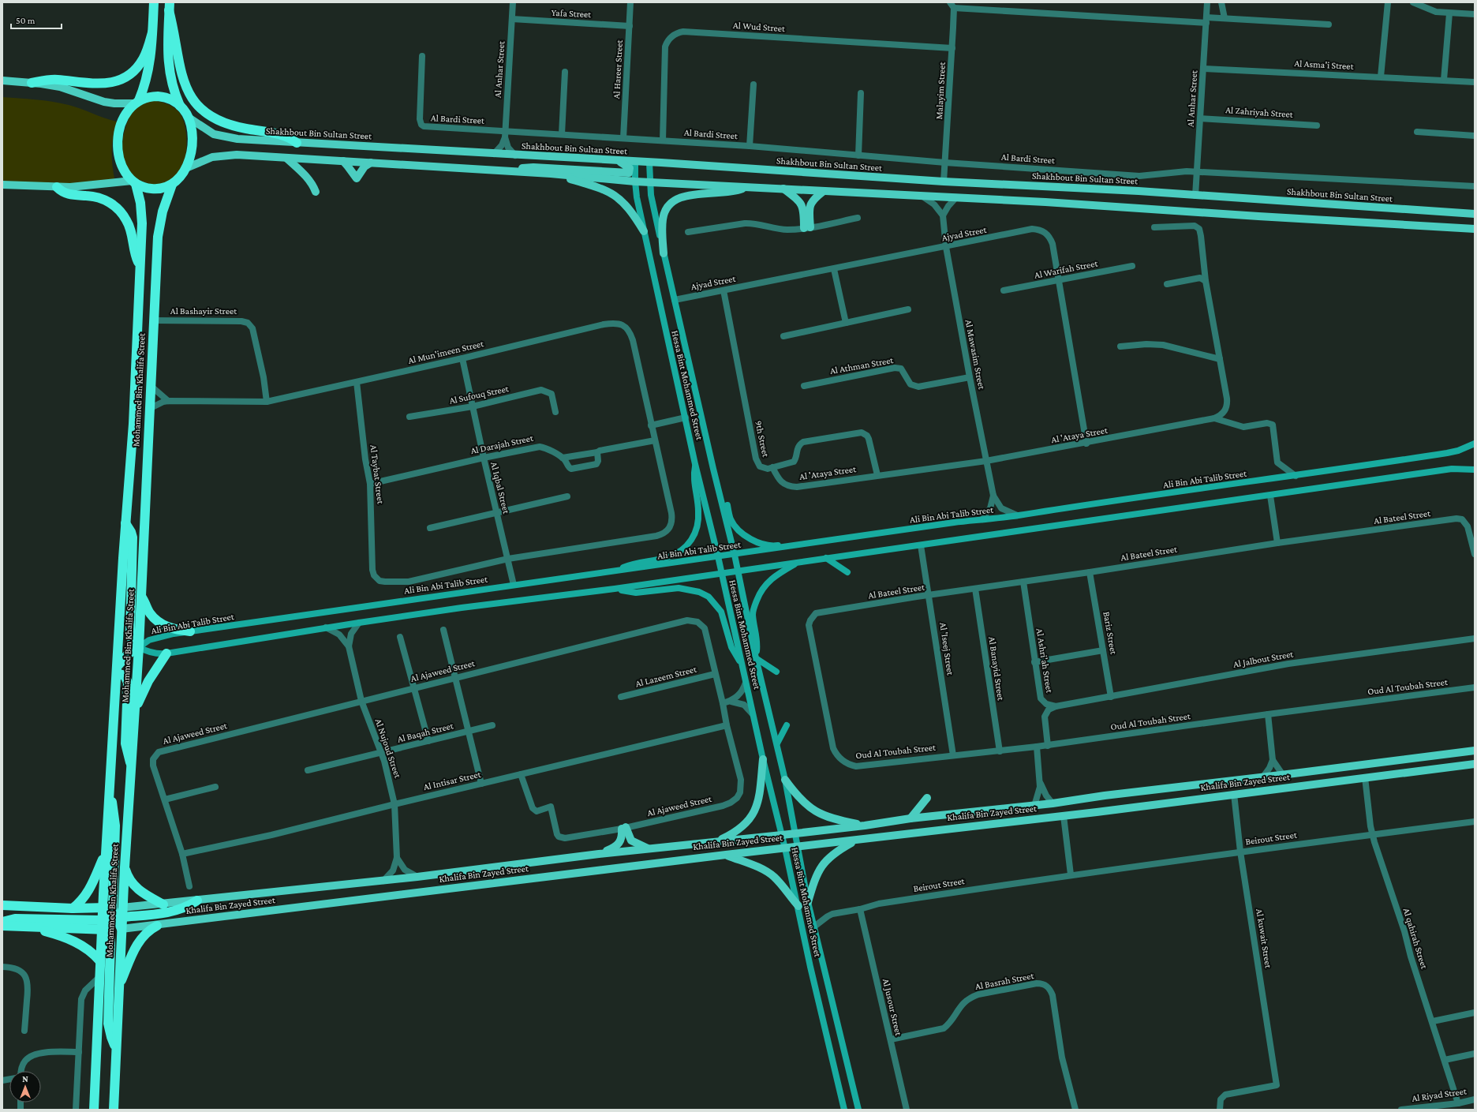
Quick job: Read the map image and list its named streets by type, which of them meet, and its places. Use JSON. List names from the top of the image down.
{
  "streets": {
    "highway": ["Mohammed Bin Khalifa Street", "Khalifa Bin Zayed Street"],
    "main road": ["Shakhbout Bin Sultan Street", "Hessa Bint Mohammed Street", "Ali Bin Abi Talib Street"],
    "street": [
      "Yafa Street",
      "Al Wud Street",
      "Al Asma'i Street",
      "Al Anhar Street",
      "Al Hareer Street",
      "Malayim Street",
      "Al Zahriyah Street",
      "Al Bardi Street",
      "Ajyad Street",
      "Al Warifah Street",
      "Al Bashayir Street",
      "Al Mun'imeen Street",
      "Al Mawasim Street",
      "Al Athman Street",
      "Al Sufouq Street",
      "Al 'Ataya Street",
      "9th Street",
      "Al Darajah Street",
      "Al Taybat Street",
      "Al Iqbal Street",
      "Al Bateel Street",
      "Bariz Street",
      "Al 'Iseej Street",
      "Al Jalbout Street",
      "Al Ashri'ah Street",
      "Al Banayid Street",
      "Al Ajaweed Street",
      "Al Lazeem Street",
      "Oud Al Toubah Street",
      "Al Baqah Street",
      "Al Nujoud Street",
      "Al Intisar Street",
      "Beirout Street",
      "Al kuwait Street",
      "Al qahirah Street",
      "Al Basrah Street",
      "Al Jusour Street",
      "Al Riyad Street"
    ]
  },
  "crossings": [
    ["Yafa Street", "Al Anhar Street"],
    ["Yafa Street", "Al Hareer Street"],
    ["Al Wud Street", "Malayim Street"],
    ["Al Wud Street", "Al Bardi Street"],
    ["Al Asma'i Street", "Al Anhar Street"],
    ["Al Anhar Street", "Al Zahriyah Street"],
    ["Al Anhar Street", "Al Bardi Street"],
    ["Al Anhar Street", "Shakhbout Bin Sultan Street"],
    ["Al Hareer Street", "Al Bardi Street"],
    ["Malayim Street", "Al Bardi Street"],
    ["Malayim Street", "Shakhbout Bin Sultan Street"],
    ["Shakhbout Bin Sultan Street", "Hessa Bint Mohammed Street"],
    ["Shakhbout Bin Sultan Street", "Mohammed Bin Khalifa Street"],
    ["Ajyad Street", "Al Warifah Street"],
    ["Ajyad Street", "Al Mawasim Street"],
    ["Ajyad Street", "Hessa Bint Mohammed Street"],
    ["Ajyad Street", "Al 'Ataya Street"],
    ["Ajyad Street", "9th Street"],
    ["Al Bashayir Street", "Al Mun'imeen Street"],
    ["Al Bashayir Street", "Mohammed Bin Khalifa Street"],
    ["Al Mun'imeen Street", "Mohammed Bin Khalifa Street"],
    ["Al Mun'imeen Street", "Al Taybat Street"],
    ["Al Mun'imeen Street", "Al Iqbal Street"],
    ["Al Mawasim Street", "Al Athman Street"],
    ["Al Mawasim Street", "Al 'Ataya Street"],
    ["Al Mawasim Street", "Ali Bin Abi Talib Street"],
    ["Hessa Bint Mohammed Street", "Ali Bin Abi Talib Street"],
    ["Hessa Bint Mohammed Street", "Khalifa Bin Zayed Street"],
    ["Hessa Bint Mohammed Street", "Beirout Street"],
    ["Mohammed Bin Khalifa Street", "Ali Bin Abi Talib Street"],
    ["Mohammed Bin Khalifa Street", "Khalifa Bin Zayed Street"],
    ["Al Sufouq Street", "Al Iqbal Street"],
    ["Al 'Ataya Street", "9th Street"],
    ["Al Darajah Street", "Al Taybat Street"],
    ["Al Darajah Street", "Al Iqbal Street"],
    ["Ali Bin Abi Talib Street", "Al Iqbal Street"],
    ["Al Bateel Street", "Bariz Street"],
    ["Al Bateel Street", "Al 'Iseej Street"],
    ["Al Bateel Street", "Al Ashri'ah Street"],
    ["Al Bateel Street", "Al Banayid Street"],
    ["Al Bateel Street", "Oud Al Toubah Street"],
    ["Bariz Street", "Al Jalbout Street"],
    ["Al 'Iseej Street", "Oud Al Toubah Street"],
    ["Al Jalbout Street", "Al Ashri'ah Street"],
    ["Al Ashri'ah Street", "Oud Al Toubah Street"],
    ["Al Banayid Street", "Oud Al Toubah Street"],
    ["Al Ajaweed Street", "Al Lazeem Street"],
    ["Al Ajaweed Street", "Al Nujoud Street"],
    ["Al Ajaweed Street", "Al Intisar Street"],
    ["Al Baqah Street", "Al Nujoud Street"],
    ["Al Nujoud Street", "Al Intisar Street"],
    ["Al Nujoud Street", "Khalifa Bin Zayed Street"],
    ["Khalifa Bin Zayed Street", "Al kuwait Street"],
    ["Khalifa Bin Zayed Street", "Al qahirah Street"],
    ["Beirout Street", "Al kuwait Street"],
    ["Beirout Street", "Al qahirah Street"],
    ["Beirout Street", "Al Jusour Street"],
    ["Al qahirah Street", "Al Riyad Street"],
    ["Al Basrah Street", "Al Jusour Street"]
  ],
  "scale_bar": "50 m",
  "north": "top"
}
